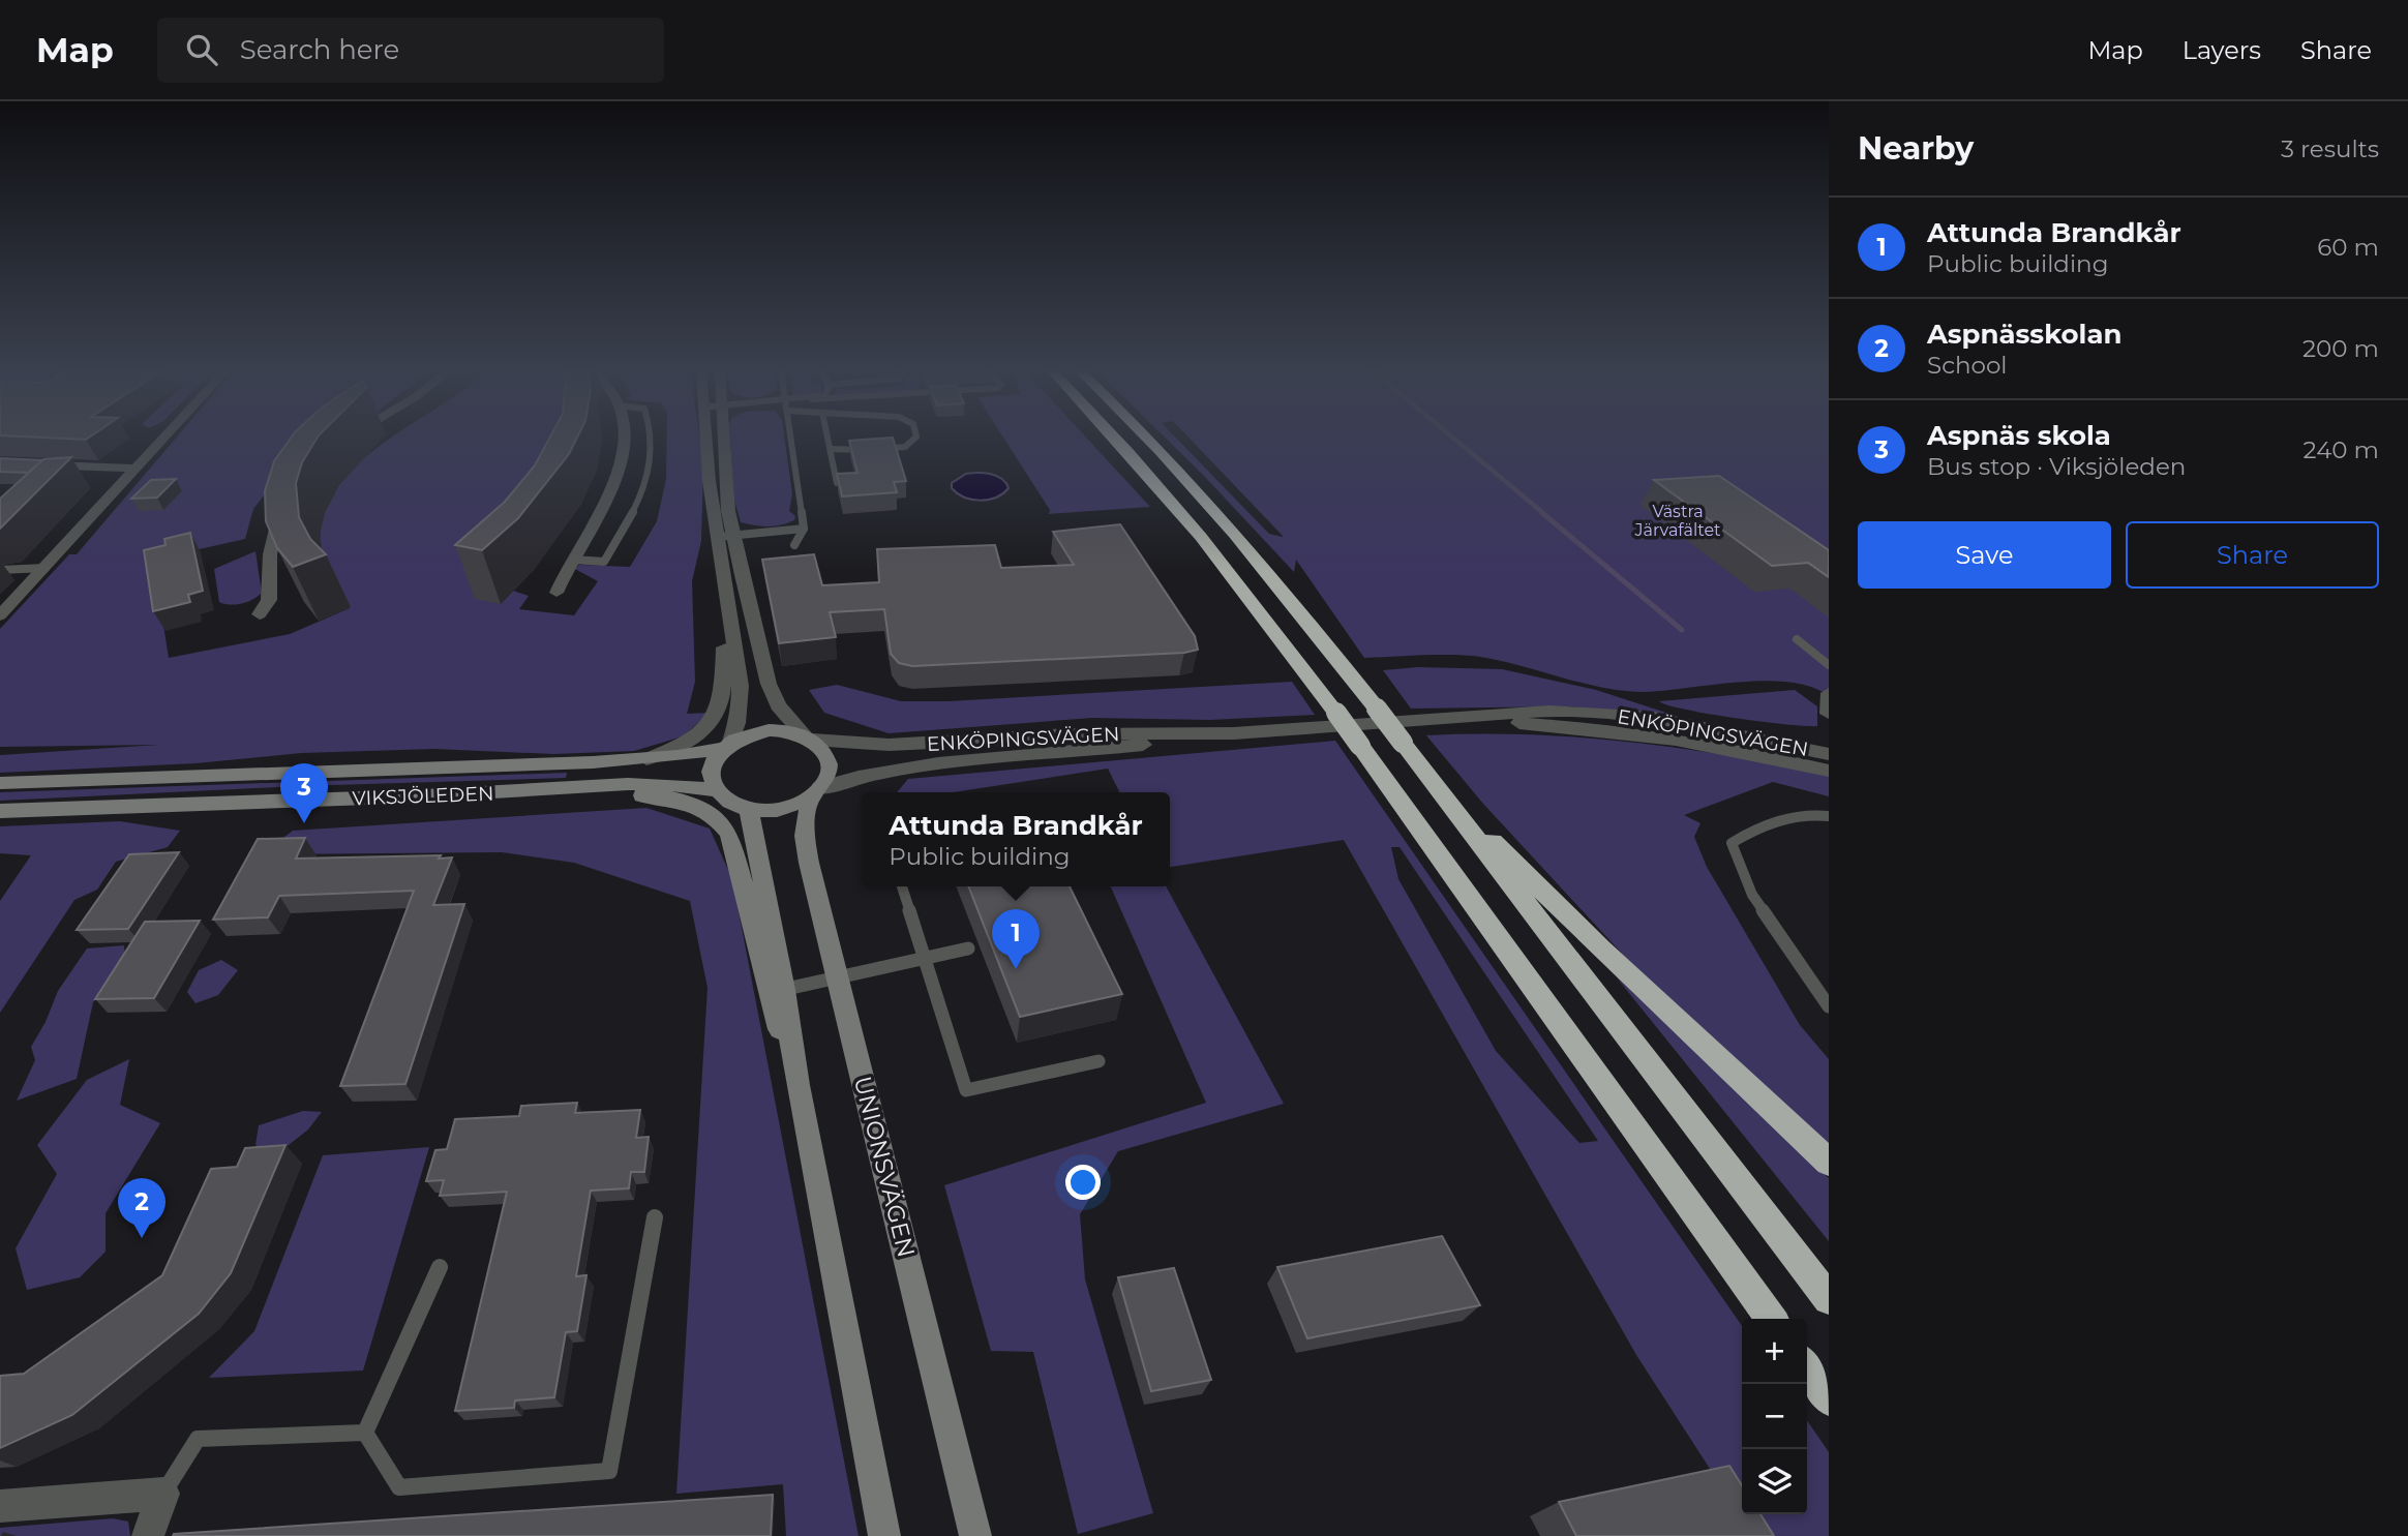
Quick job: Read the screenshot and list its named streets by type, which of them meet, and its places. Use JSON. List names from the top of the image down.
{
  "streets": {
    "main road": ["VIKSJÖLEDEN", "UNIONSVÄGEN"],
    "street": ["ENKÖPINGSVÄGEN"]
  },
  "crossings": [
    ["ENKÖPINGSVÄGEN", "VIKSJÖLEDEN"],
    ["ENKÖPINGSVÄGEN", "UNIONSVÄGEN"],
    ["VIKSJÖLEDEN", "UNIONSVÄGEN"]
  ],
  "parks": ["Västra Järvafältet"],
  "page": {
    "header": "Map",
    "search": "Search here",
    "nav": ["Map", "Layers", "Share"],
    "heading": ["Nearby", "3 results"],
    "list": [
      {
        "mark": "1",
        "name": "Attunda Brandkår",
        "note": "Public building",
        "value": "60 m"
      },
      {
        "mark": "2",
        "name": "Aspnässkolan",
        "note": "School",
        "value": "200 m"
      },
      {
        "mark": "3",
        "name": "Aspnäs skola",
        "note": "Bus stop · Viksjöleden",
        "value": "240 m"
      }
    ],
    "buttons": ["Save", "Share"],
    "pins": ["3", "1", "2"],
    "popup": ["Attunda Brandkår", "Public building"],
    "map_buttons": ["+", "−"]
  }
}
